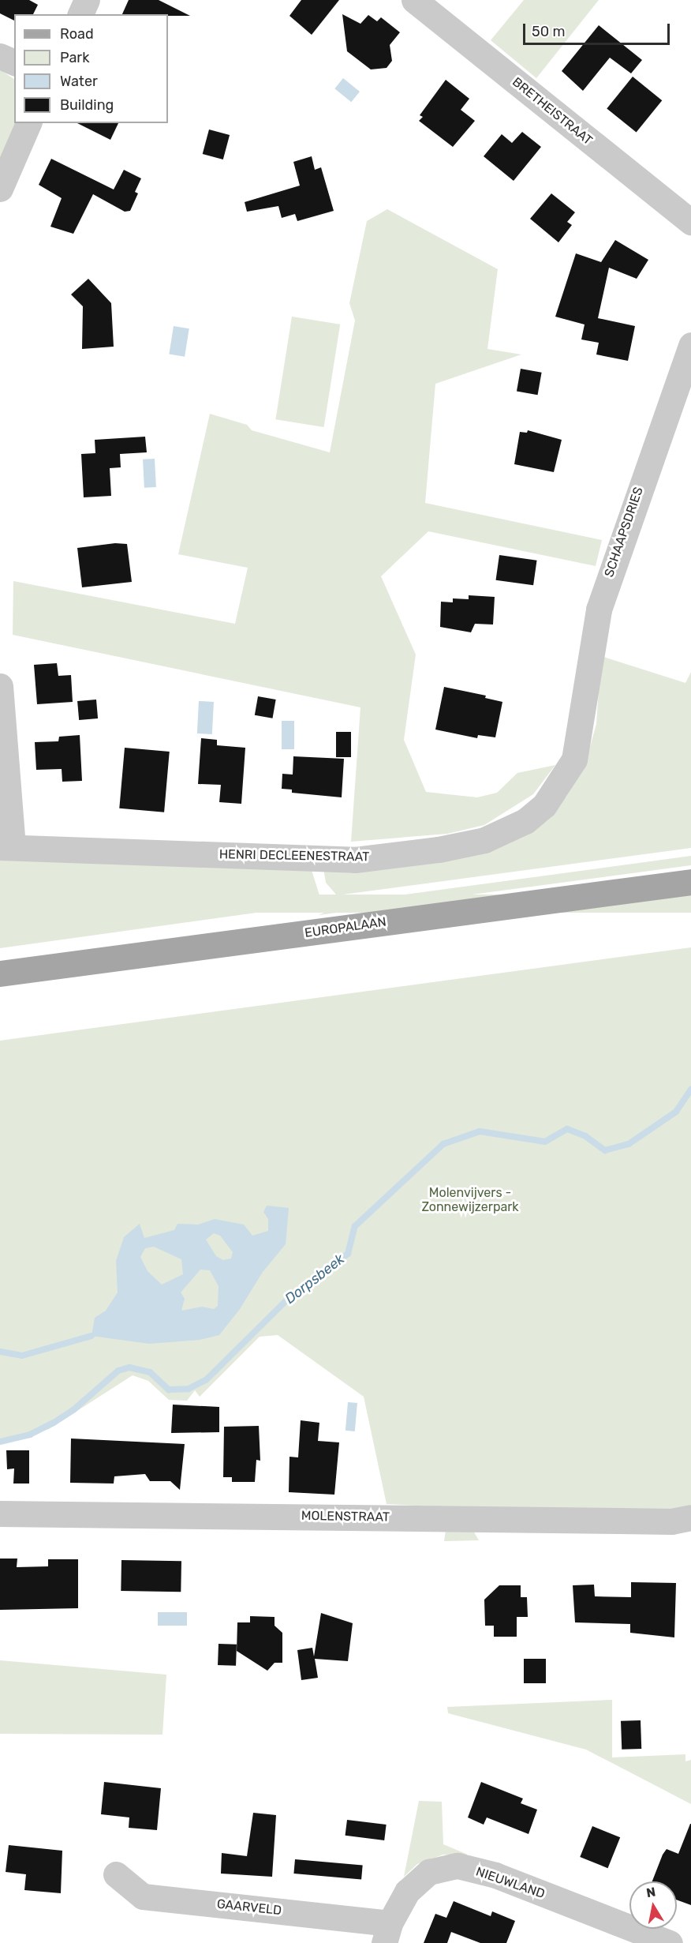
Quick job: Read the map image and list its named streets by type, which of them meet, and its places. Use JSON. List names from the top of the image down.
{
  "streets": {
    "main road": ["EUROPALAAN"],
    "street": [
      "BRETHEISTRAAT",
      "SCHAAPSDRIES",
      "HENRI DECLEENESTRAAT",
      "MOLENSTRAAT",
      "NIEUWLAND",
      "GAARVELD"
    ]
  },
  "crossings": [
    ["SCHAAPSDRIES", "HENRI DECLEENESTRAAT"],
    ["NIEUWLAND", "GAARVELD"]
  ],
  "water": ["Dorpsbeek"],
  "parks": ["Molenvijvers - Zonnewijzerpark"],
  "legend": [
    "Road",
    "Park",
    "Water",
    "Building"
  ],
  "scale_bar": "50 m",
  "north": "top"
}
